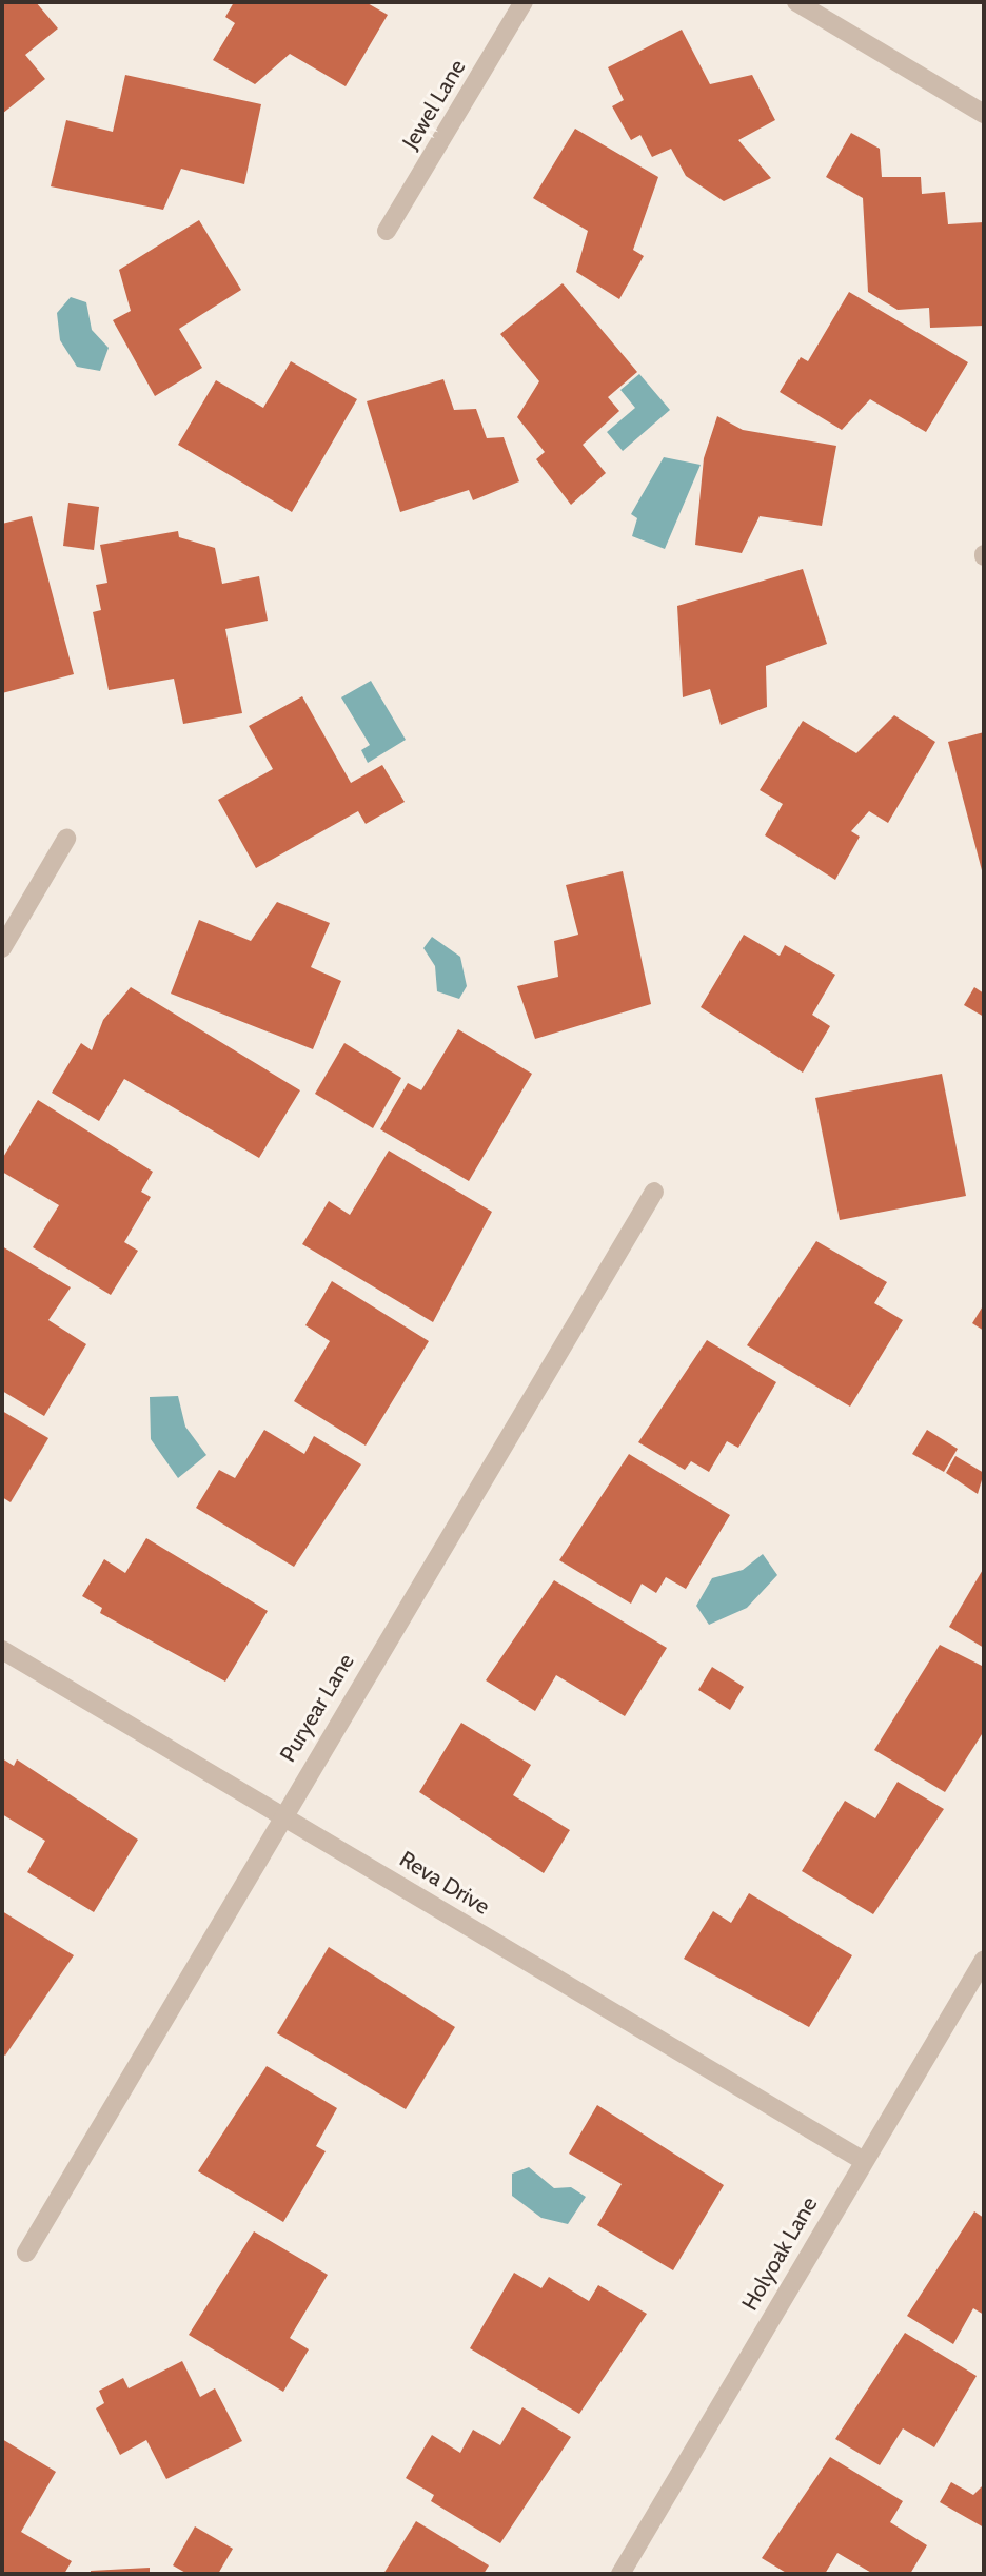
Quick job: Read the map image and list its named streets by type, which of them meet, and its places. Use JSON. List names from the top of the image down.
{
  "streets": {
    "street": [
      "Jewel Lane",
      "Puryear Lane",
      "Reva Drive",
      "Holyoak Lane"
    ]
  },
  "crossings": [
    ["Puryear Lane", "Reva Drive"],
    ["Reva Drive", "Holyoak Lane"]
  ]
}
